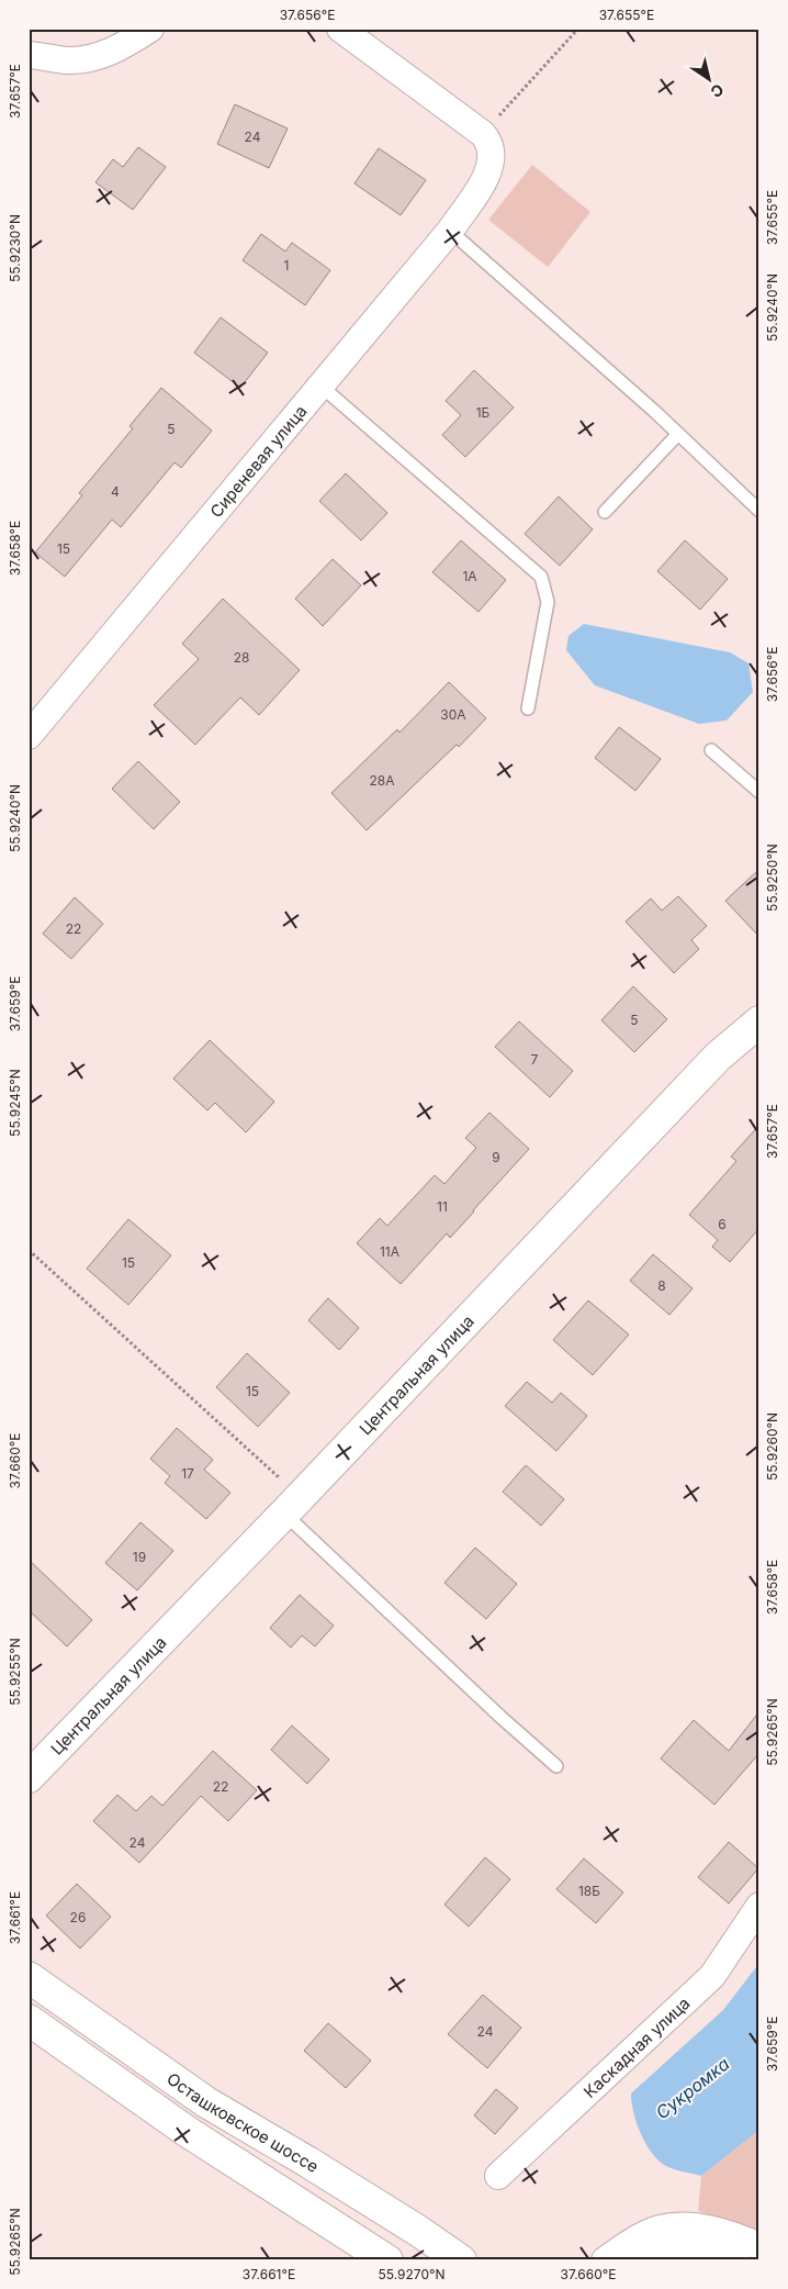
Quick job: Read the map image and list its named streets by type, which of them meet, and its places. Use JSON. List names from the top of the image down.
{
  "streets": {
    "street": [
      "Сиреневая улица",
      "Центральная улица",
      "Каскадная улица",
      "Осташковское шоссе"
    ]
  },
  "water": ["Сукромка"],
  "house_numbers": [
    "24",
    "1",
    "1Б",
    "5",
    "4",
    "15",
    "1А",
    "28",
    "30А",
    "28А",
    "22",
    "5",
    "7",
    "9",
    "11",
    "6",
    "11А",
    "15",
    "8",
    "15",
    "17",
    "19",
    "22",
    "24",
    "18Б",
    "26",
    "24"
  ],
  "north": "bottom right",
  "coordinates": [
    "37.656°E",
    "37.655°E",
    "37.657°E",
    "55.9230°N",
    "55.9240°N",
    "37.658°E",
    "55.9250°N",
    "37.659°E",
    "55.9245°N",
    "55.9260°N",
    "37.660°E",
    "55.9255°N",
    "55.9265°N",
    "37.661°E",
    "55.9270°N"
  ]
}
